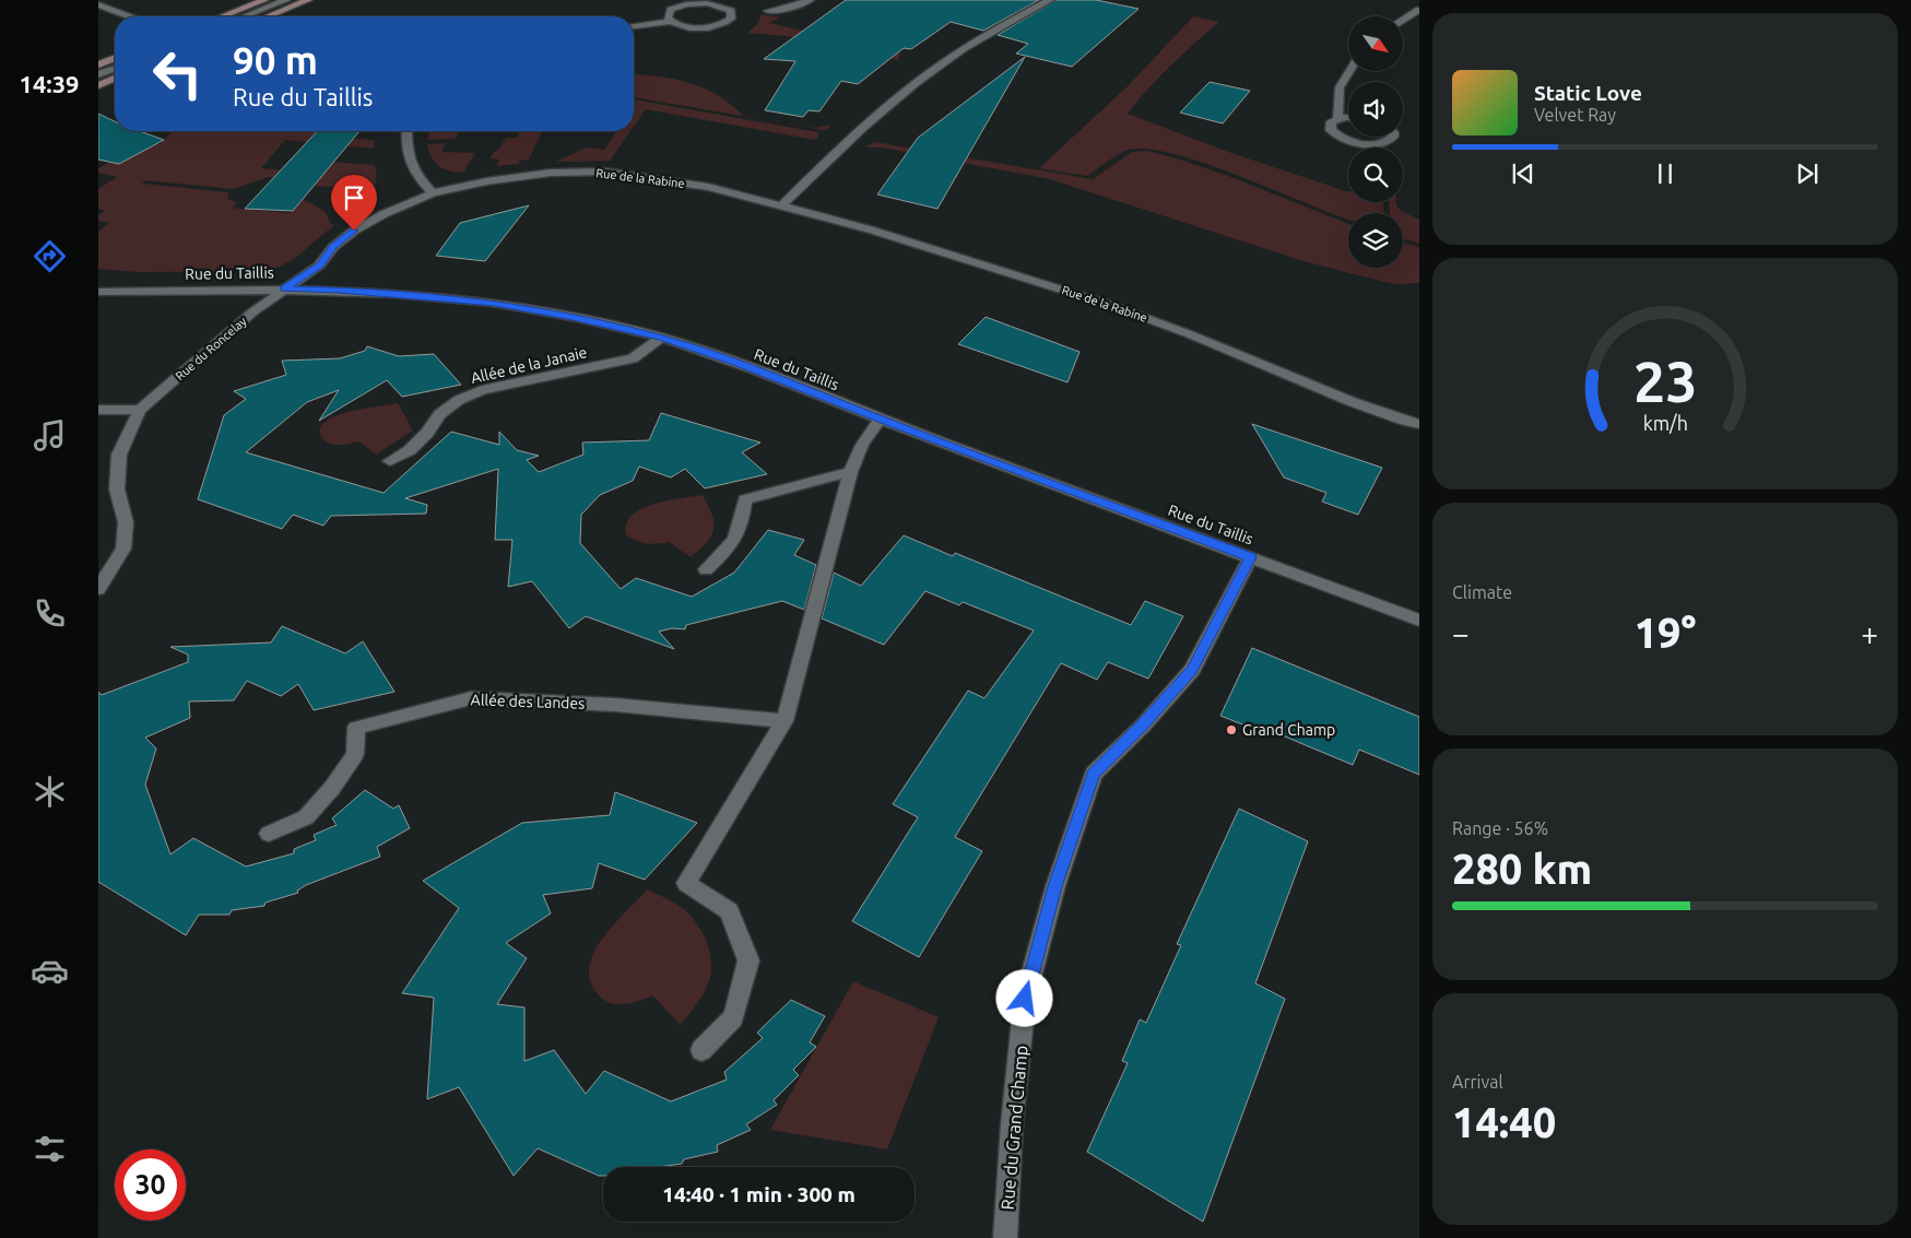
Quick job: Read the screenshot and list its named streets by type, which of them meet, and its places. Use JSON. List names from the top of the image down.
{
  "streets": {
    "street": [
      "Rue de la Rabine",
      "Rue du Taillis",
      "Rue du Roncelay",
      "Allée de la Janaie",
      "Allée des Landes",
      "Rue du Grand Champ"
    ]
  },
  "crossings": [
    ["Rue de la Rabine", "Rue du Taillis"],
    ["Rue de la Rabine", "Rue du Roncelay"],
    ["Rue du Taillis", "Rue du Roncelay"],
    ["Rue du Taillis", "Allée de la Janaie"],
    ["Rue du Taillis", "Rue du Grand Champ"]
  ],
  "places": ["Grand Champ"],
  "north": "bottom right",
  "page": {
    "tabs": "14:39",
    "turn": ["90 m", "Rue du Taillis"],
    "song": ["Static Love", "Velvet Ray"],
    "tile": [
      "Climate",
      ["Range · 56%", "280 km"],
      ["Arrival", "14:40"]
    ],
    "heat": ["−", "19°", "+"],
    "limit": "30",
    "trip": "14:40 · 1 min · 300 m",
    "gauge": ["23", "km/h"]
  }
}
